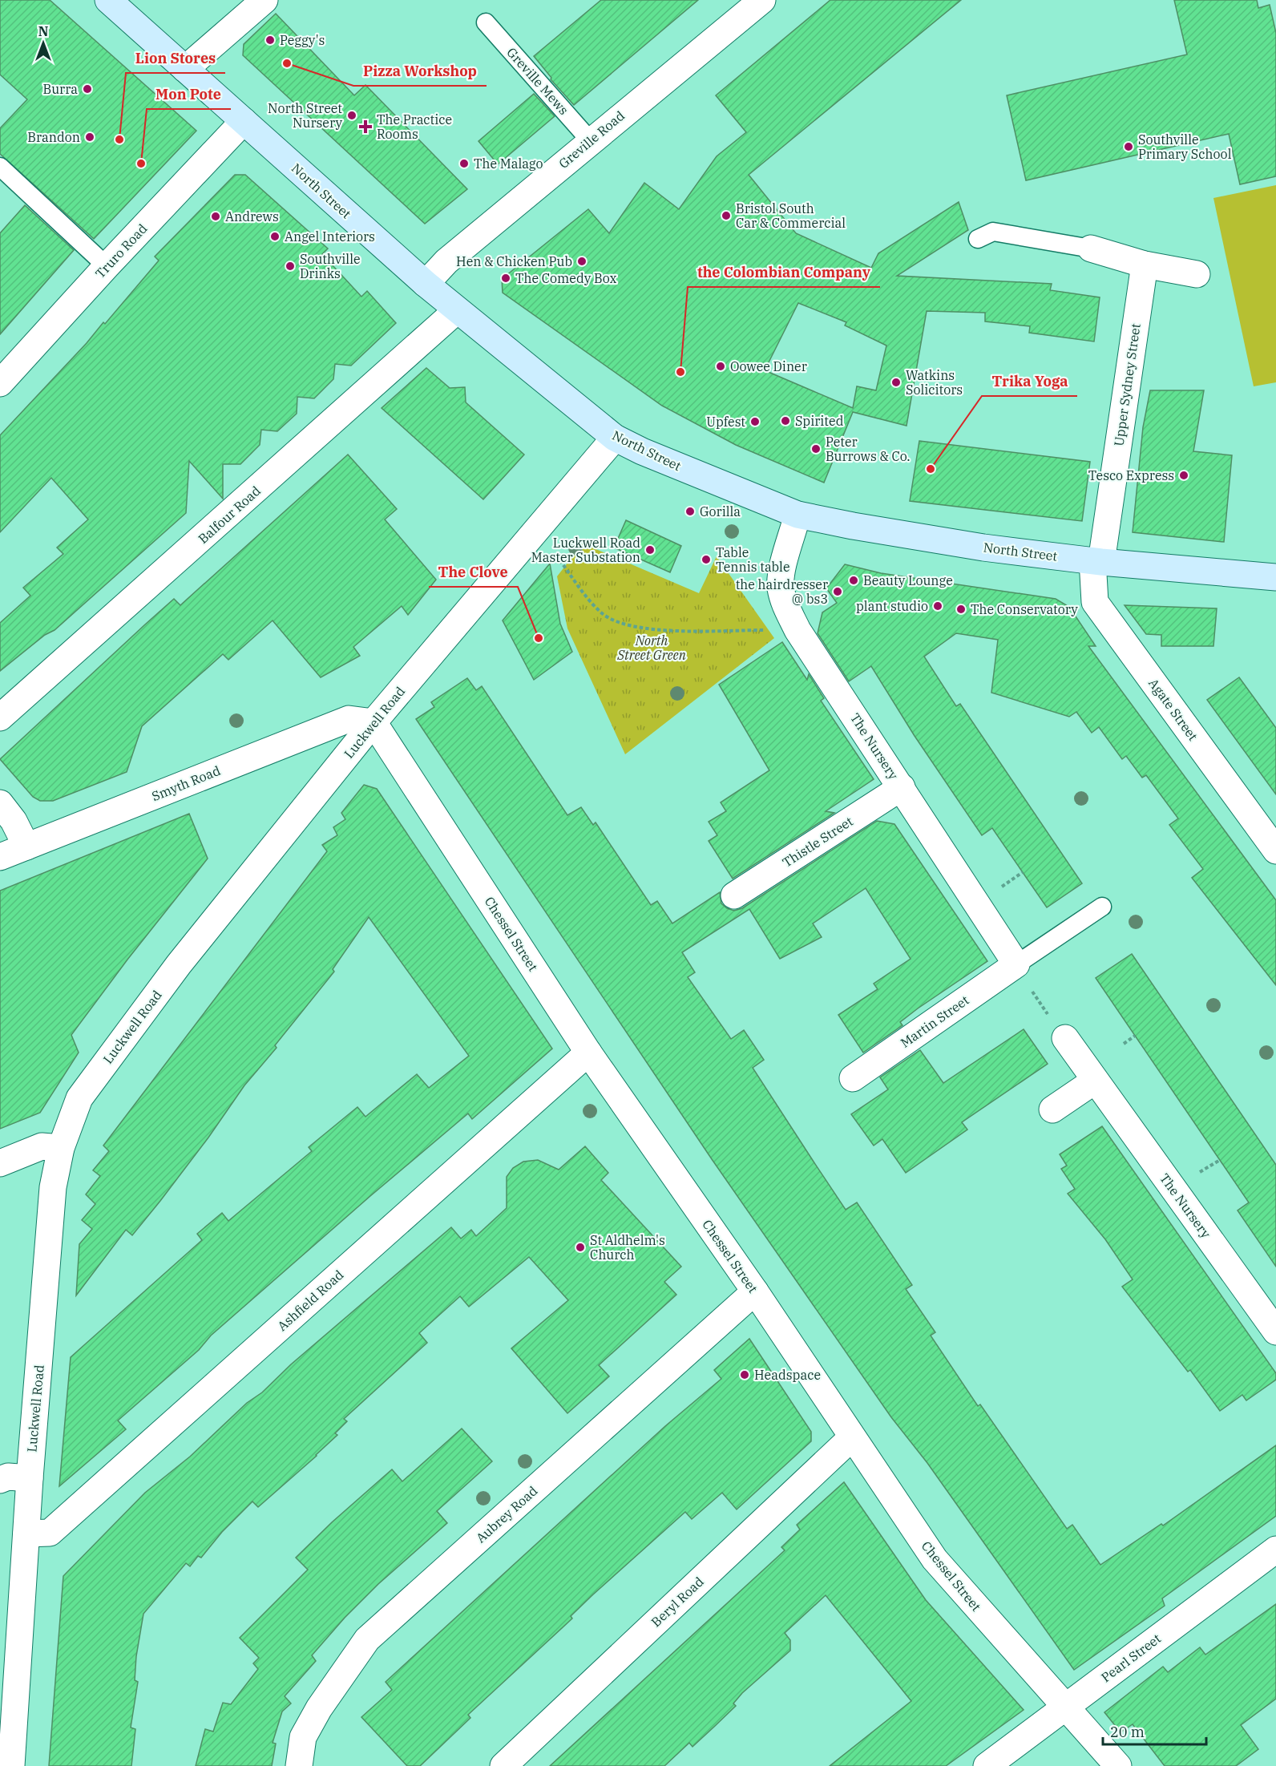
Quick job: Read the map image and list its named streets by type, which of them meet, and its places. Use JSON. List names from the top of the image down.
{
  "streets": {
    "main road": ["North Street"],
    "street": [
      "Greville Road",
      "Truro Road",
      "Upper Sydney Street",
      "Balfour Road",
      "Agate Street",
      "Luckwell Road",
      "The Nursery",
      "Smyth Road",
      "Thistle Street",
      "Chessel Street",
      "Martin Street",
      "Ashfield Road",
      "Aubrey Road",
      "Beryl Road",
      "Pearl Street"
    ],
    "lane": ["Greville Mews"]
  },
  "crossings": [
    ["Greville Mews", "Greville Road"],
    ["Greville Road", "North Street"],
    ["North Street", "Truro Road"],
    ["North Street", "Upper Sydney Street"],
    ["North Street", "Balfour Road"],
    ["North Street", "Agate Street"],
    ["North Street", "Luckwell Road"],
    ["North Street", "The Nursery"],
    ["Upper Sydney Street", "Agate Street"],
    ["Luckwell Road", "Smyth Road"],
    ["Luckwell Road", "Chessel Street"],
    ["Luckwell Road", "Ashfield Road"],
    ["The Nursery", "Thistle Street"],
    ["The Nursery", "Martin Street"],
    ["Smyth Road", "Chessel Street"],
    ["Chessel Street", "Ashfield Road"],
    ["Chessel Street", "Aubrey Road"],
    ["Chessel Street", "Beryl Road"],
    ["Chessel Street", "Pearl Street"]
  ],
  "parks": ["North Street Green"],
  "places": {
    "other": [
      "Peggy's",
      "Pizza Workshop",
      "Burra",
      "North Street Nursery",
      "Brandon",
      "Lion Stores",
      "Southville Primary School",
      "Mon Pote",
      "The Malago",
      "Bristol South Car & Commercial",
      "Andrews",
      "Angel Interiors",
      "Hen & Chicken Pub",
      "Southville Drinks",
      "The Comedy Box",
      "Oowee Diner",
      "the Colombian Company",
      "Watkins Solicitors",
      "Spirited",
      "Upfest",
      "Peter Burrows & Co.",
      "Trika Yoga",
      "Tesco Express",
      "Gorilla",
      "Luckwell Road Master Substation",
      "Table Tennis table",
      "Beauty Lounge",
      "the hairdresser @ bs3",
      "plant studio",
      "The Conservatory",
      "The Clove",
      "St Aldhelm's Church",
      "Headspace"
    ],
    "health": ["The Practice Rooms"]
  },
  "scale_bar": "20 m",
  "north": "top"
}
